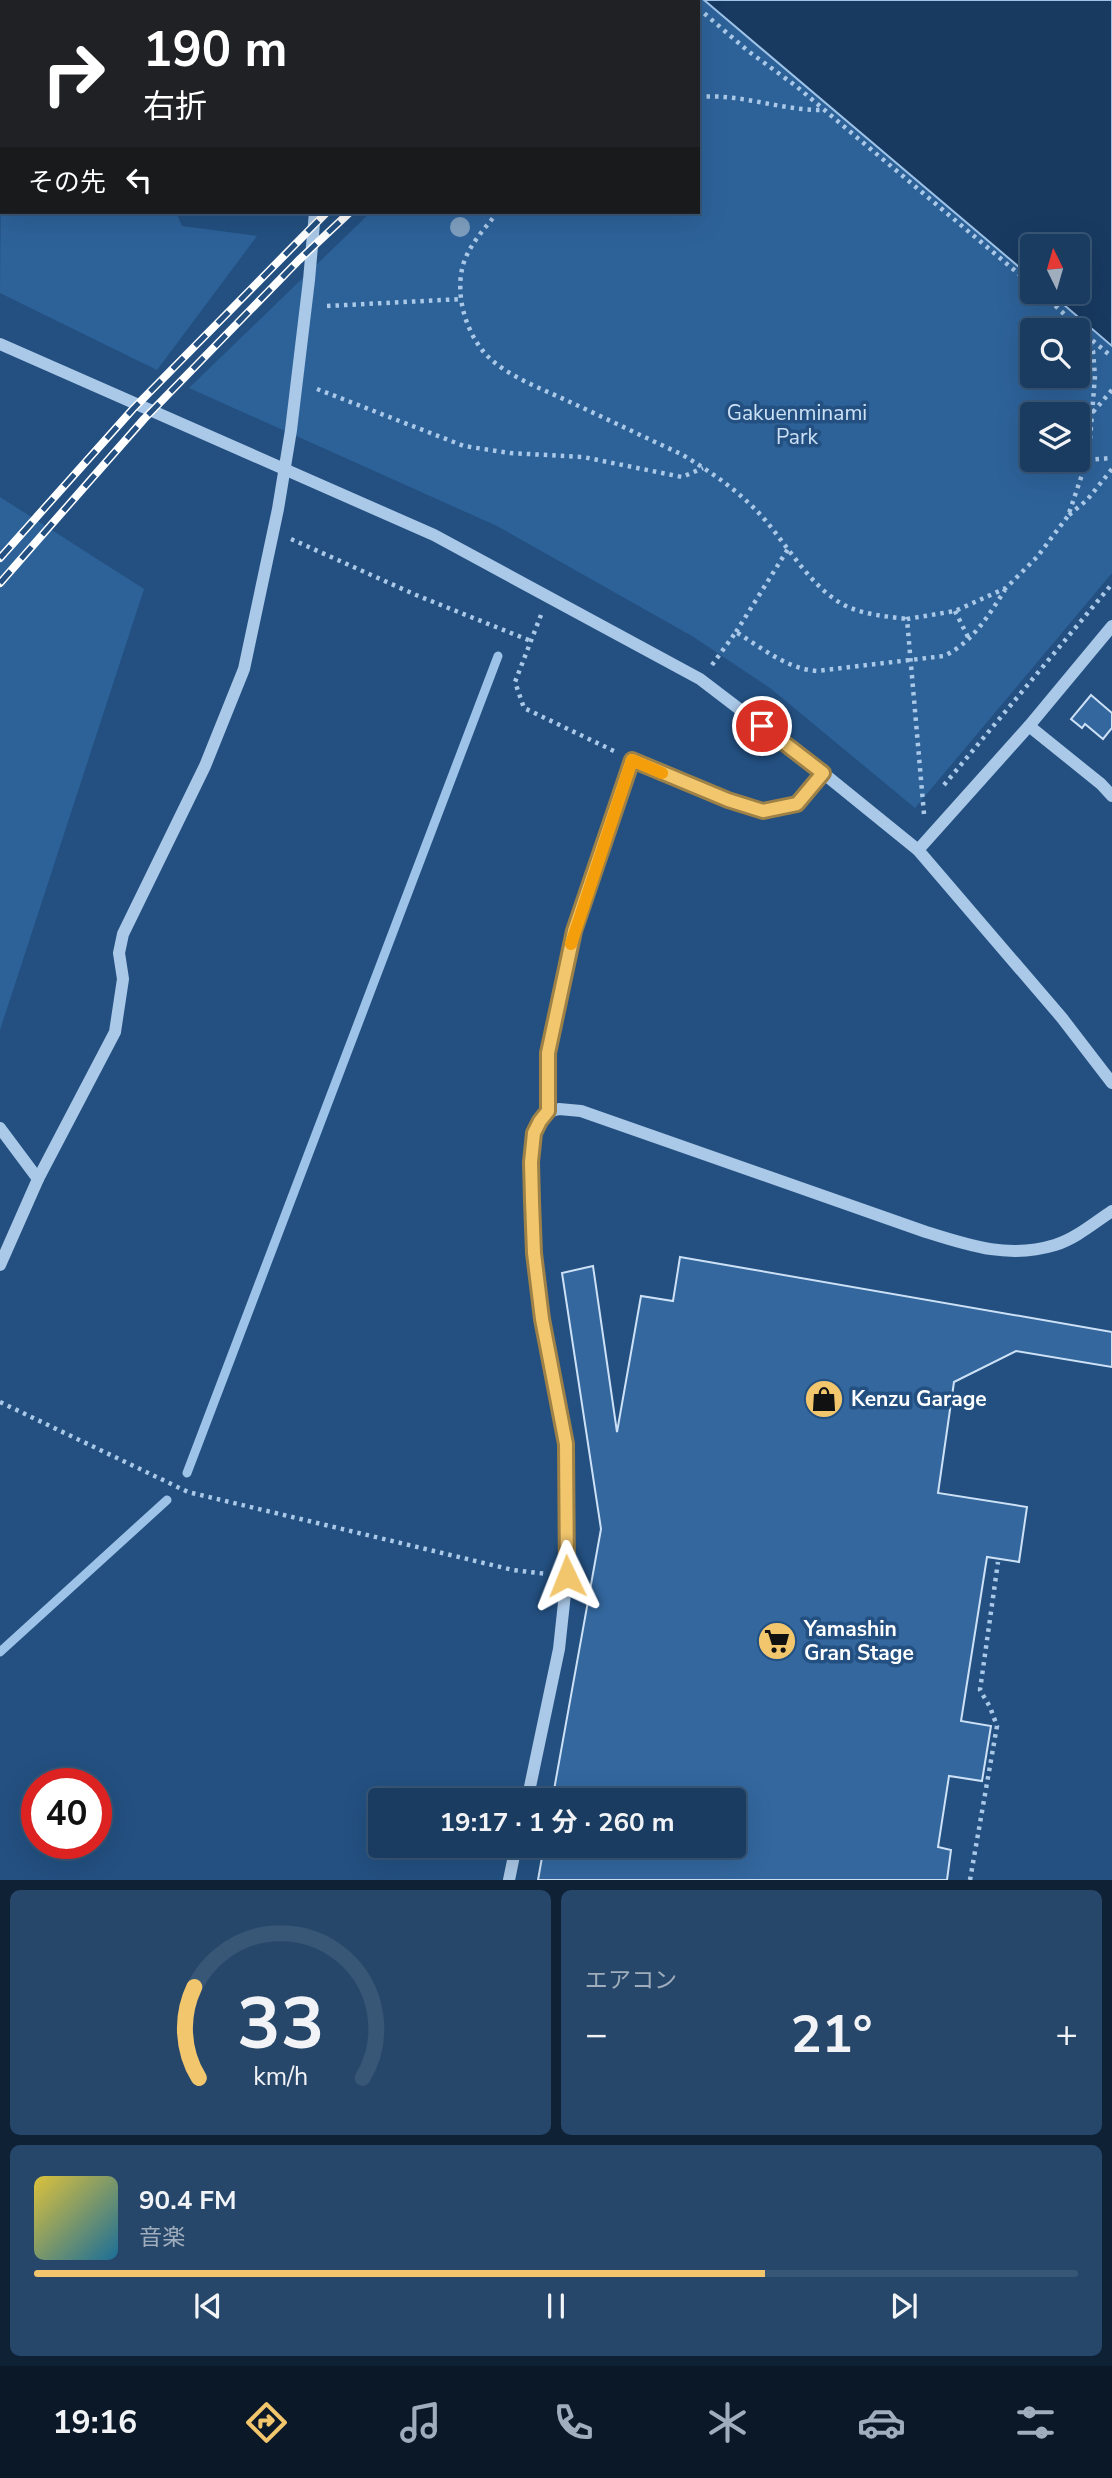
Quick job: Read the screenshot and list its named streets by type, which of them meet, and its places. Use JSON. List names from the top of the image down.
{
  "parks": ["Gakuenminami Park"],
  "places": {
    "shop": ["Kenzu Garage"],
    "supermarket": ["Yamashin Gran Stage"]
  },
  "north": "top",
  "page": {
    "turn": ["190 m", "右折"],
    "then": "その先",
    "limit": "40",
    "trip": "19:17 · 1 分 · 260 m",
    "tile": "エアコン",
    "heat": ["−", "21°", "+"],
    "song": ["90.4 FM", "音楽"],
    "tabs": "19:16",
    "gauge": ["33", "km/h"]
  }
}
